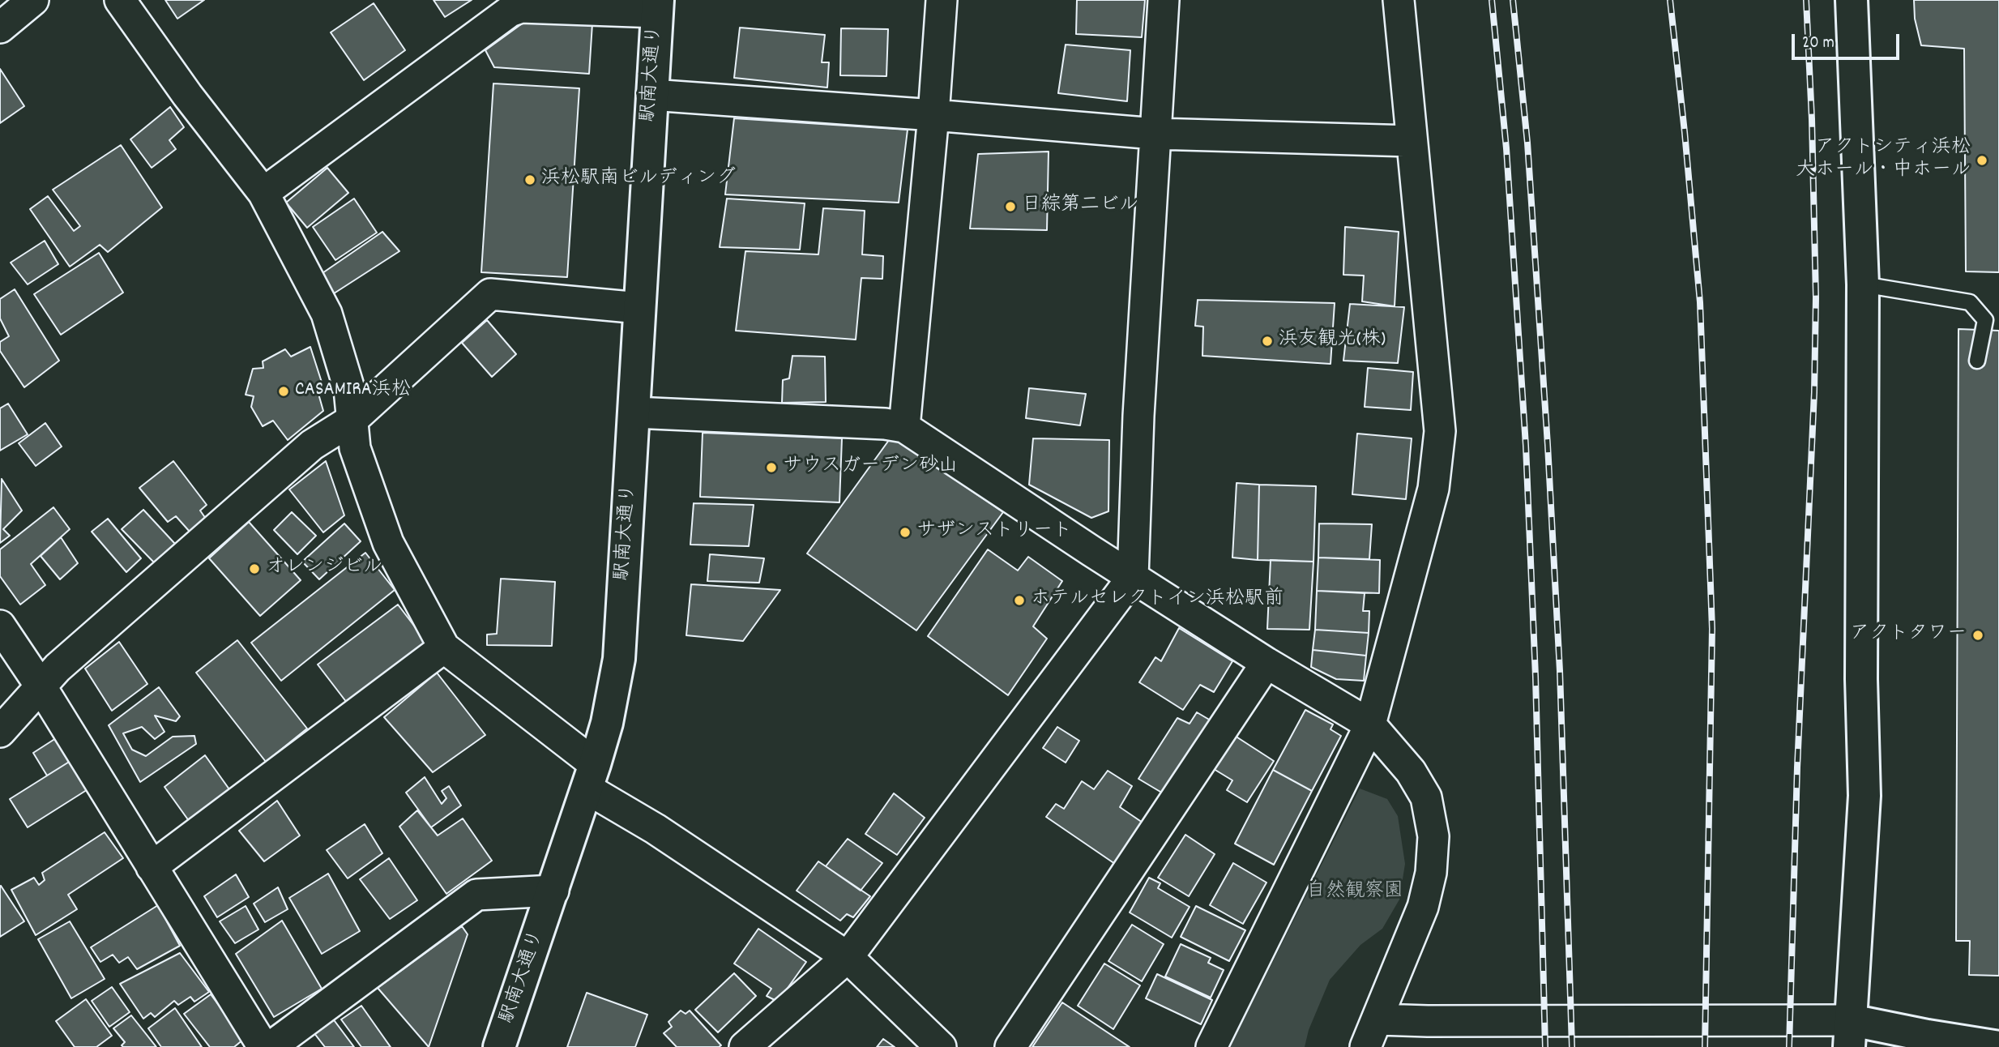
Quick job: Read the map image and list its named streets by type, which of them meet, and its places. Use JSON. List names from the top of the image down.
{
  "streets": {
    "street": ["駅南大通り"]
  },
  "parks": ["自然観察園"],
  "places": [
    "アクトシティ浜松 大ホール・中ホール",
    "浜松駅南ビルディング",
    "日綜第二ビル",
    "浜友観光(株)",
    "CASAMIRA浜松",
    "サウスガーデン砂山",
    "サザンストリート",
    "オレンジビル",
    "ホテルセレクトイン浜松駅前",
    "アクトタワー"
  ],
  "scale_bar": "20 m"
}
